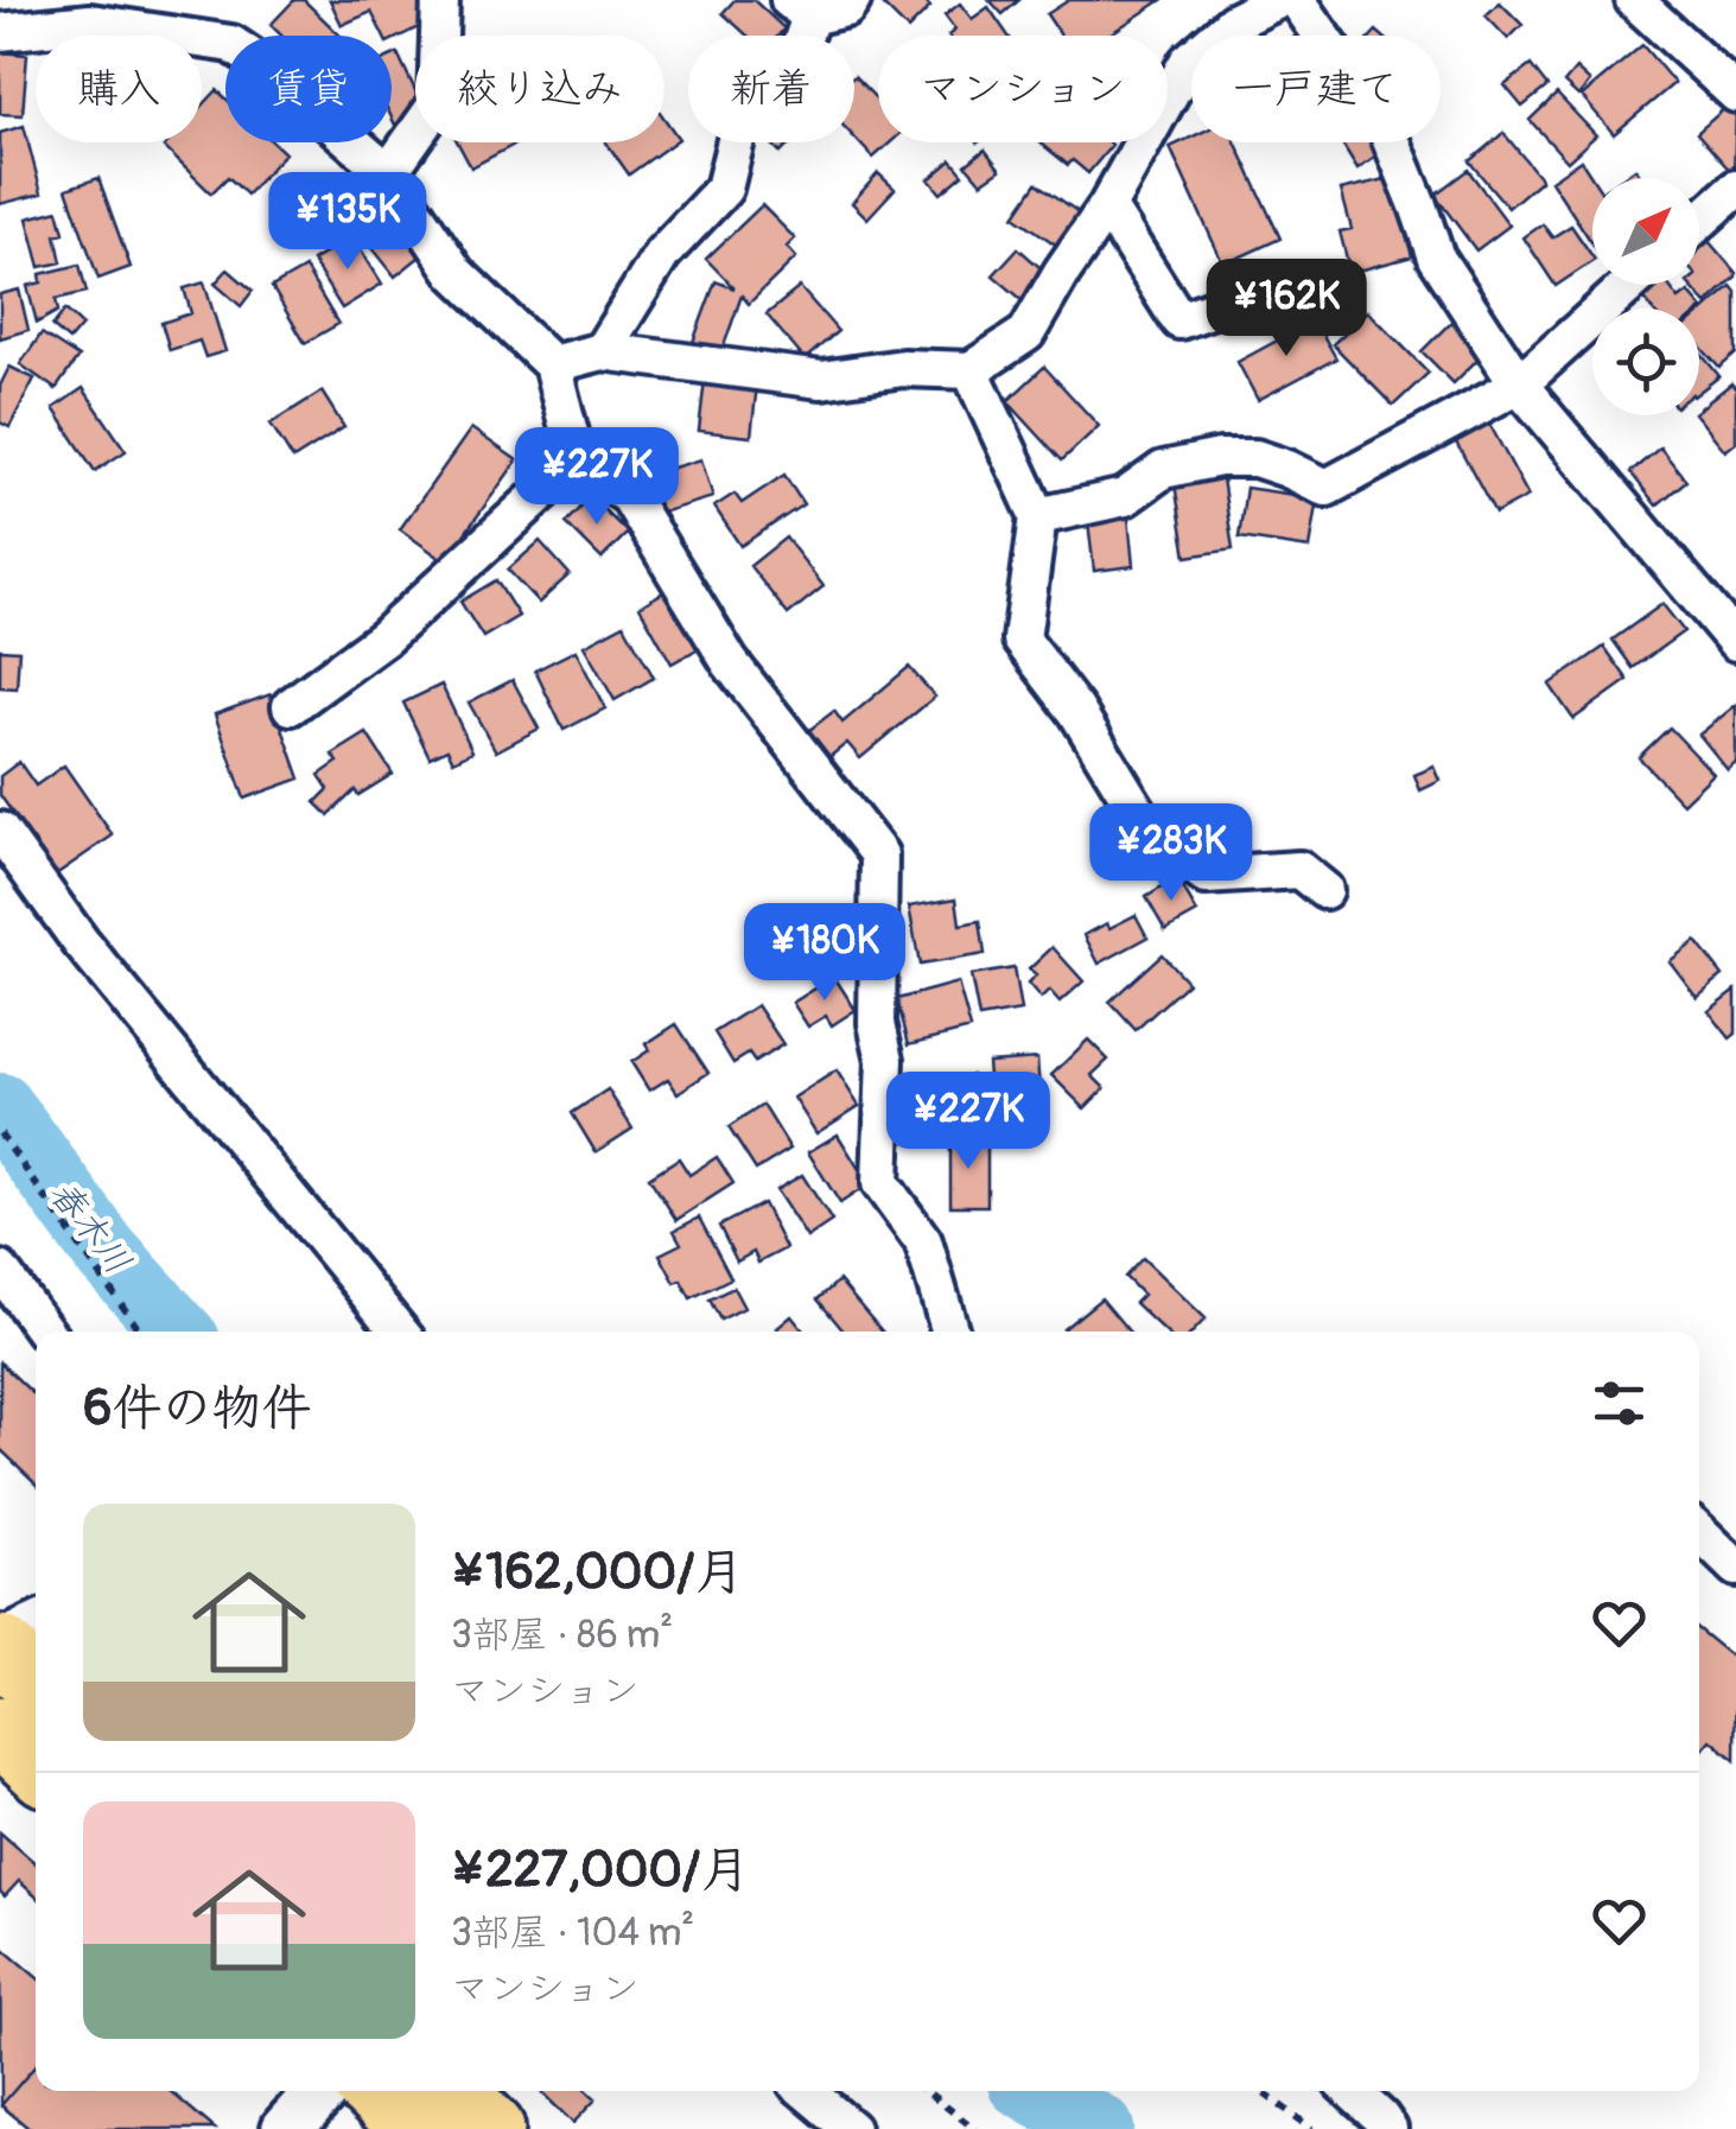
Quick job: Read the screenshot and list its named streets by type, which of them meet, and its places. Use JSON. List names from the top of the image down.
{
  "water": ["春木川"],
  "north": "top right",
  "page": {
    "chip": [
      "購入",
      "賃貸",
      "絞り込み",
      "新着",
      "マンション",
      "一戸建て"
    ],
    "price": [
      "¥135K",
      "¥162K",
      "¥227K",
      "¥283K",
      "¥180K",
      "¥227K"
    ],
    "heading": "6件の物件",
    "list": [
      {
        "name": "¥162,000/月",
        "note": "3部屋 · 86 m² · マンション"
      },
      {
        "name": "¥227,000/月",
        "note": "3部屋 · 104 m² · マンション"
      }
    ]
  }
}
